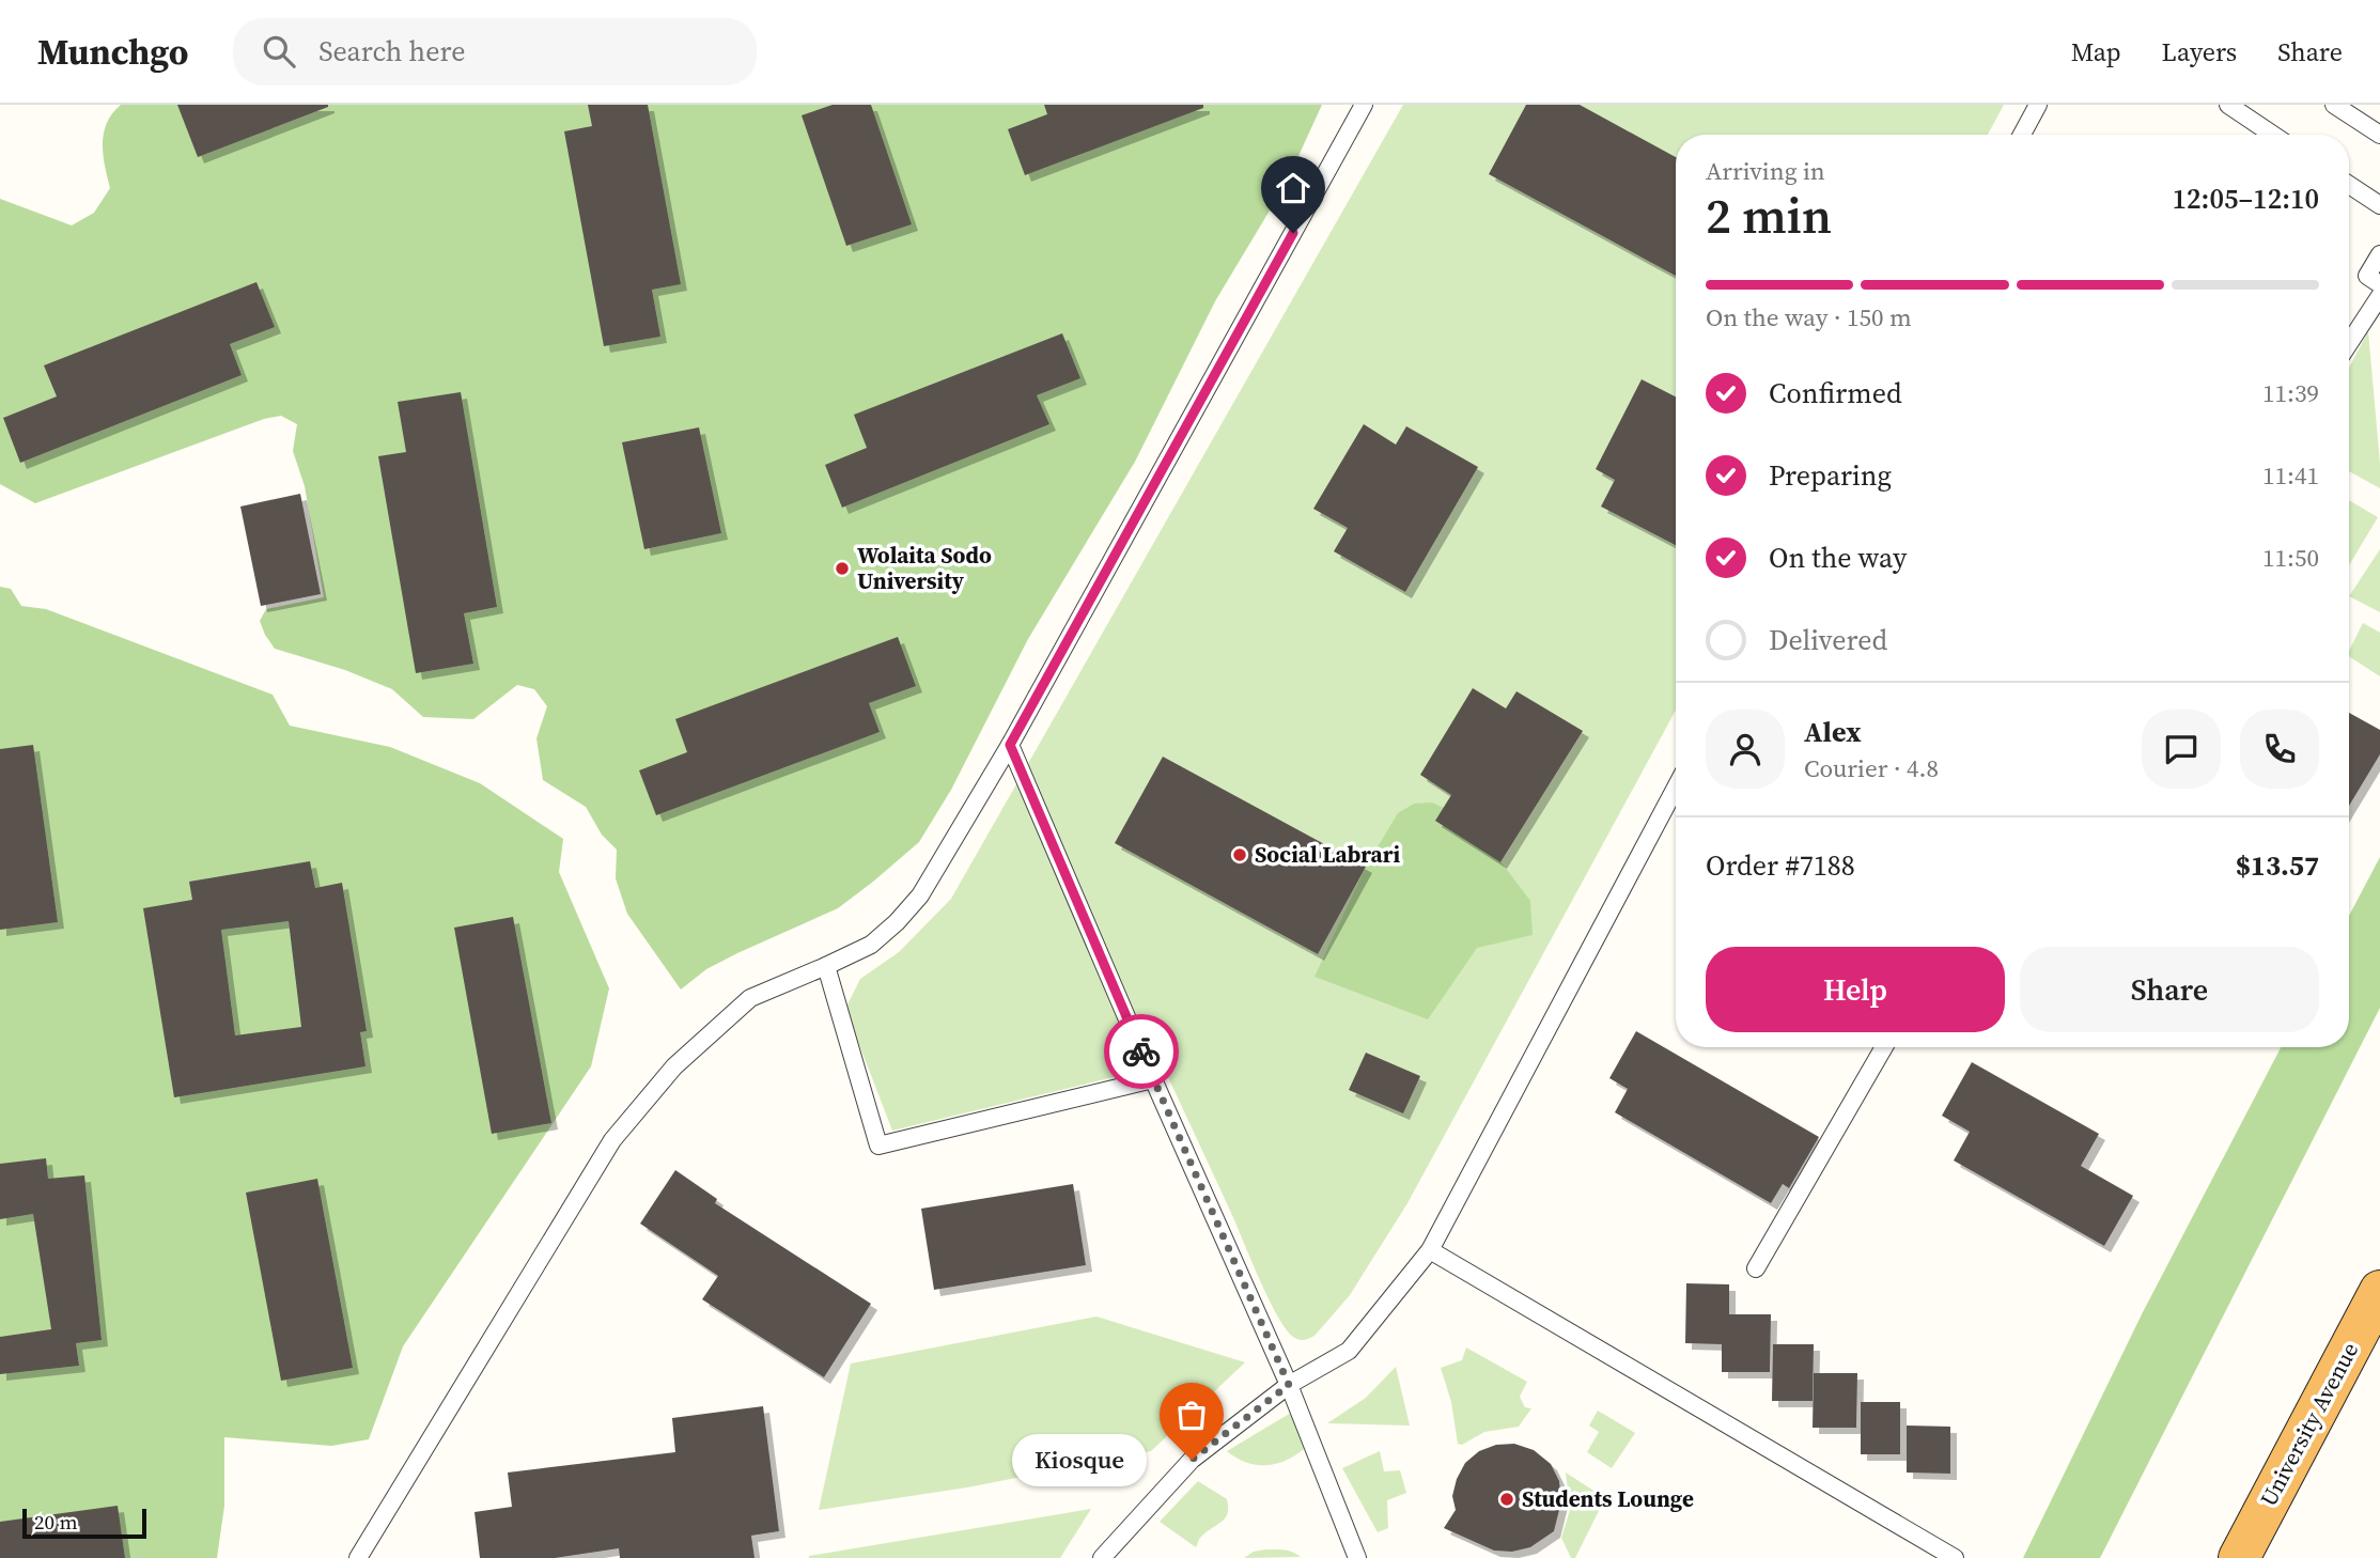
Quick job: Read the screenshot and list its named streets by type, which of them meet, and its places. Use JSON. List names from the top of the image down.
{
  "streets": {
    "highway": ["University Avenue"]
  },
  "places": [
    "Wolaita Sodo University",
    "Social Labrari",
    "Kiosque",
    "Students Lounge"
  ],
  "scale_bar": "20 m",
  "page": {
    "header": "Munchgo",
    "search": "Search here",
    "nav": ["Map", "Layers", "Share"],
    "heading": ["2 min", "Arriving in", "12:05–12:10"],
    "panel": [
      "Alex",
      "Courier · 4.8",
      "Order #7188",
      "$13.57"
    ],
    "bar": "On the way · 150 m",
    "list": [
      ["Confirmed", "11:39"],
      ["Preparing", "11:41"],
      ["On the way", "11:50"],
      "Delivered"
    ],
    "buttons": ["Help", "Share"],
    "bubble": "Kiosque",
    "scale": "20 m"
  }
}
